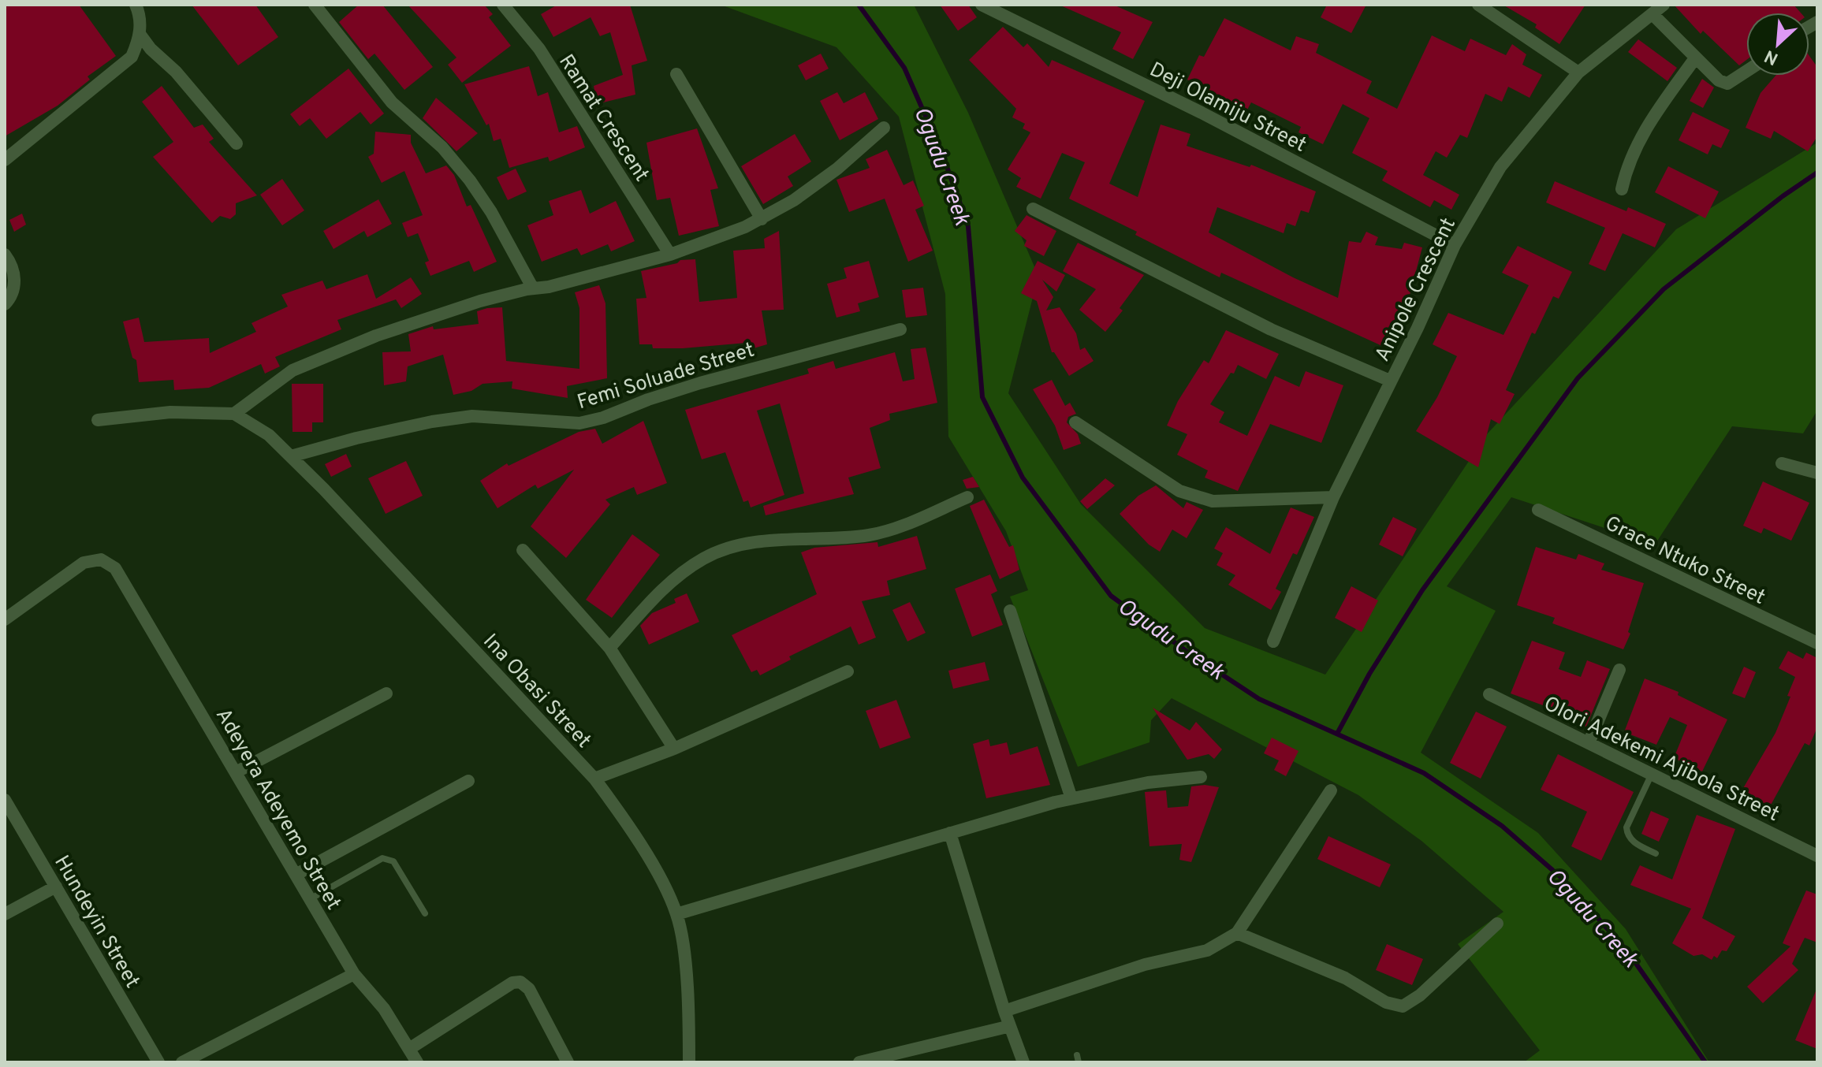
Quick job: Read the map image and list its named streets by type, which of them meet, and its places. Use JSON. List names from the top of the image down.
{
  "streets": {
    "street": [
      "Deji Olamiju Street",
      "Ramat Crescent",
      "Anipole Crescent",
      "Femi Soluade Street",
      "Grace Ntuko Street",
      "Ina Obasi Street",
      "Olori Adekemi Ajibola Street",
      "Adeyera Adeyemo Street",
      "Hundeyin Street"
    ]
  },
  "crossings": [
    ["Deji Olamiju Street", "Anipole Crescent"],
    ["Femi Soluade Street", "Ina Obasi Street"]
  ],
  "water": ["Ogudu Creek"],
  "north": "bottom left"
}
